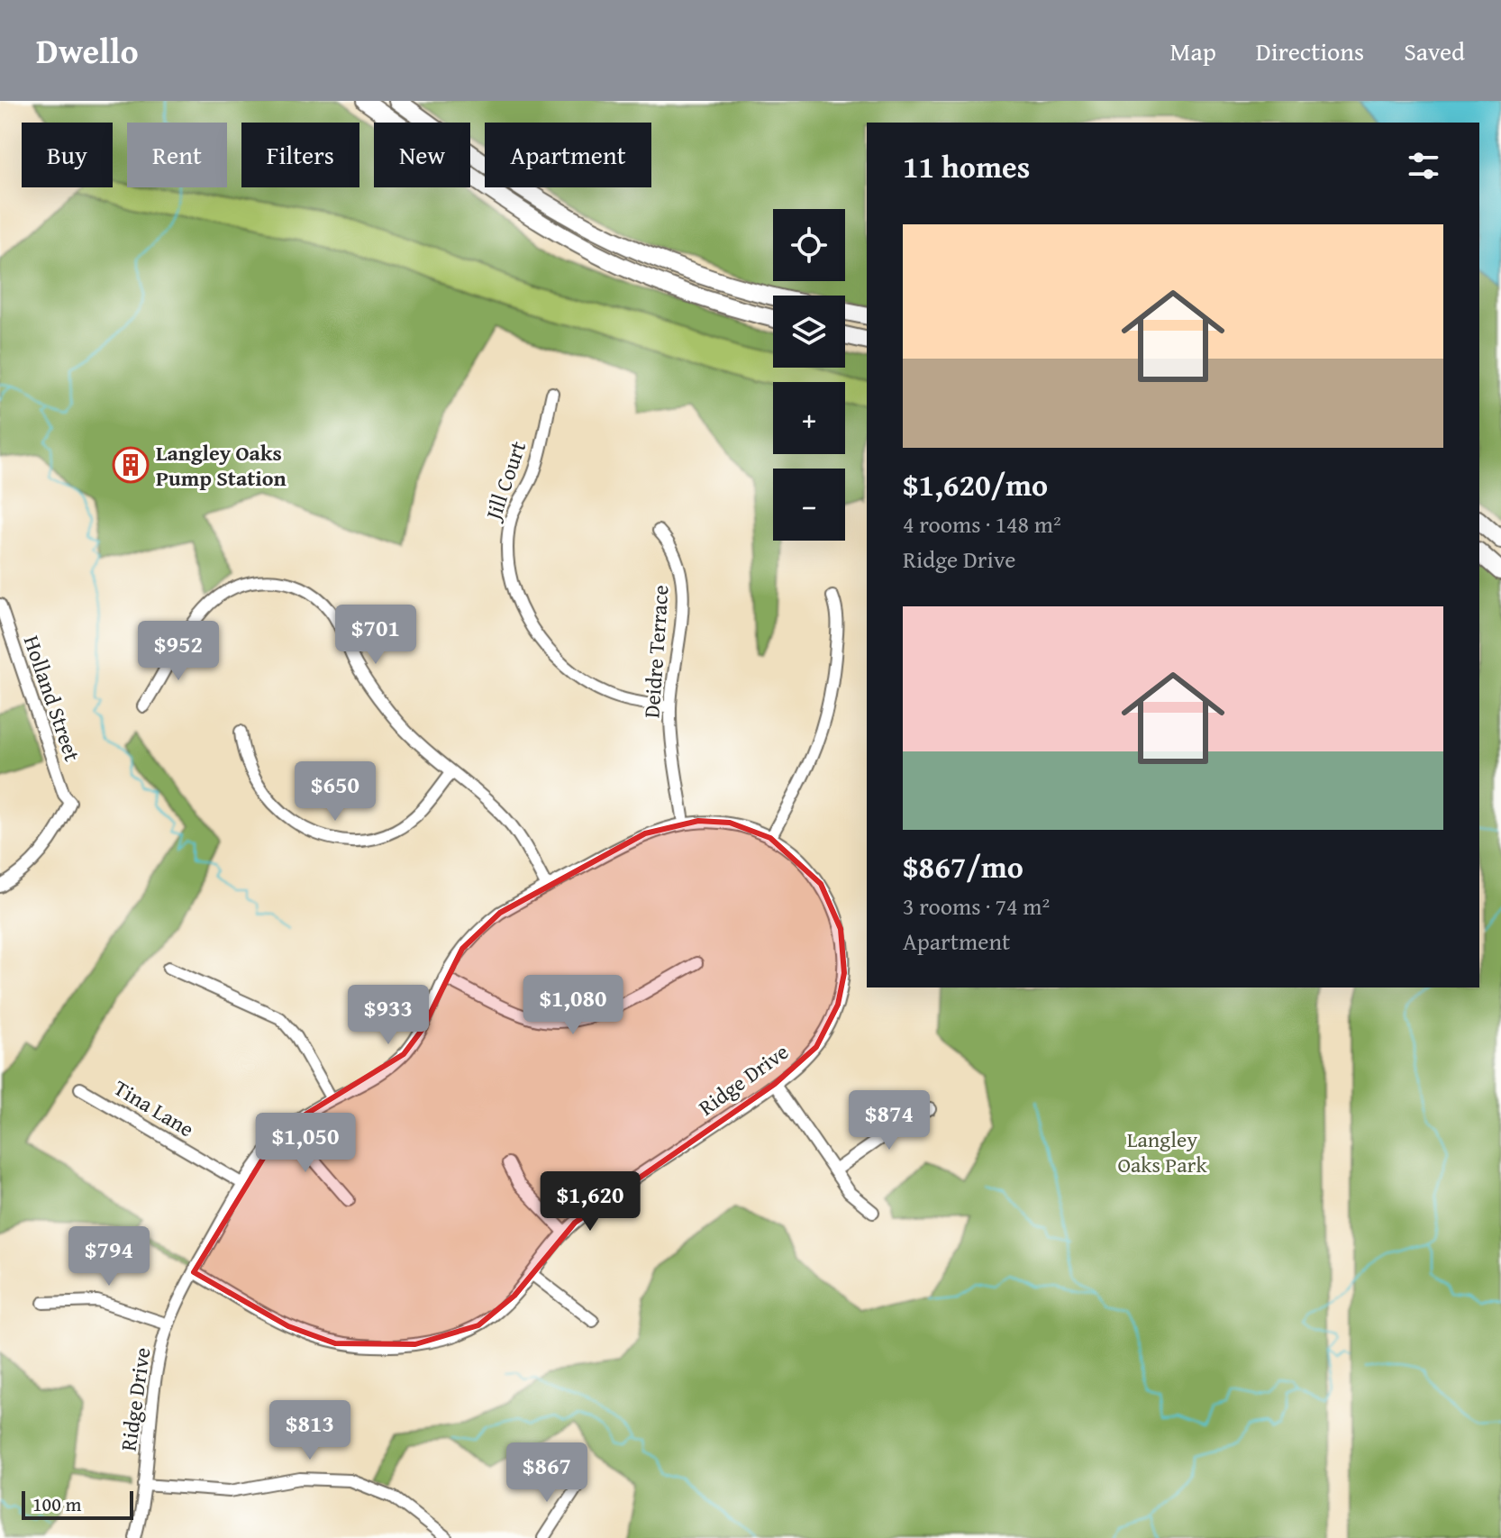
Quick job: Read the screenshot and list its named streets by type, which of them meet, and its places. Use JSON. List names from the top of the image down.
{
  "streets": {
    "street": [
      "Jill Court",
      "Deidre Terrace",
      "Holland Street",
      "Ridge Drive",
      "Tina Lane"
    ]
  },
  "crossings": [
    ["Jill Court", "Deidre Terrace"],
    ["Deidre Terrace", "Ridge Drive"],
    ["Ridge Drive", "Tina Lane"]
  ],
  "parks": ["Langley Oaks Park"],
  "places": {
    "building": ["Langley Oaks Pump Station"]
  },
  "scale_bar": "100 m",
  "page": {
    "header": "Dwello",
    "nav": ["Map", "Directions", "Saved"],
    "chip": [
      "Buy",
      "Rent",
      "Filters",
      "New",
      "Apartment"
    ],
    "heading": "11 homes",
    "map_buttons": ["+", "−"],
    "list": [
      {
        "name": "$1,620/mo",
        "note": "4 rooms · 148 m² · Ridge Drive"
      },
      {
        "name": "$867/mo",
        "note": "3 rooms · 74 m² · Apartment"
      }
    ],
    "price": [
      "$701",
      "$952",
      "$650",
      "$1,080",
      "$933",
      "$874",
      "$1,050",
      "$1,620",
      "$794",
      "$813",
      "$867"
    ],
    "scale": "100 m"
  }
}
